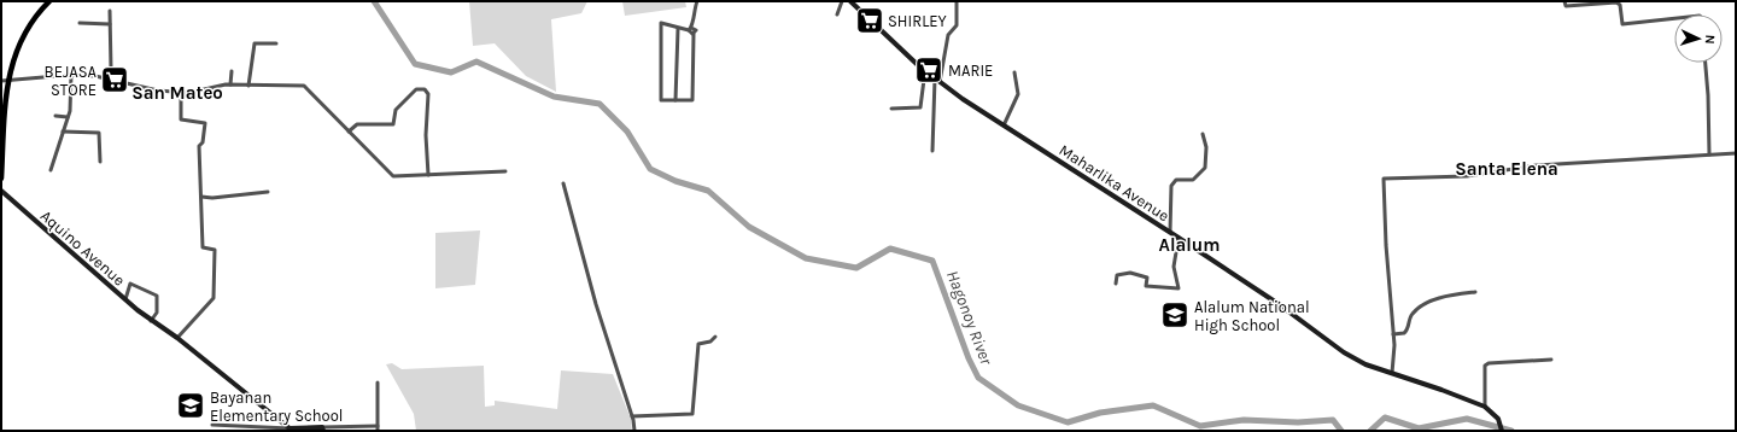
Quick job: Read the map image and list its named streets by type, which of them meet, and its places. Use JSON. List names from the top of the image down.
{
  "streets": {
    "main road": ["Maharlika Avenue", "Aquino Avenue"]
  },
  "districts": ["San Mateo", "Santa Elena", "Alalum"],
  "water": ["Hagonoy River"],
  "places": {
    "supermarket": ["SHIRLEY", "MARIE", "BEJASA STORE"],
    "school or university": ["Alalum National High School", "Bayanan Elementary School"]
  },
  "north": "right"
}
